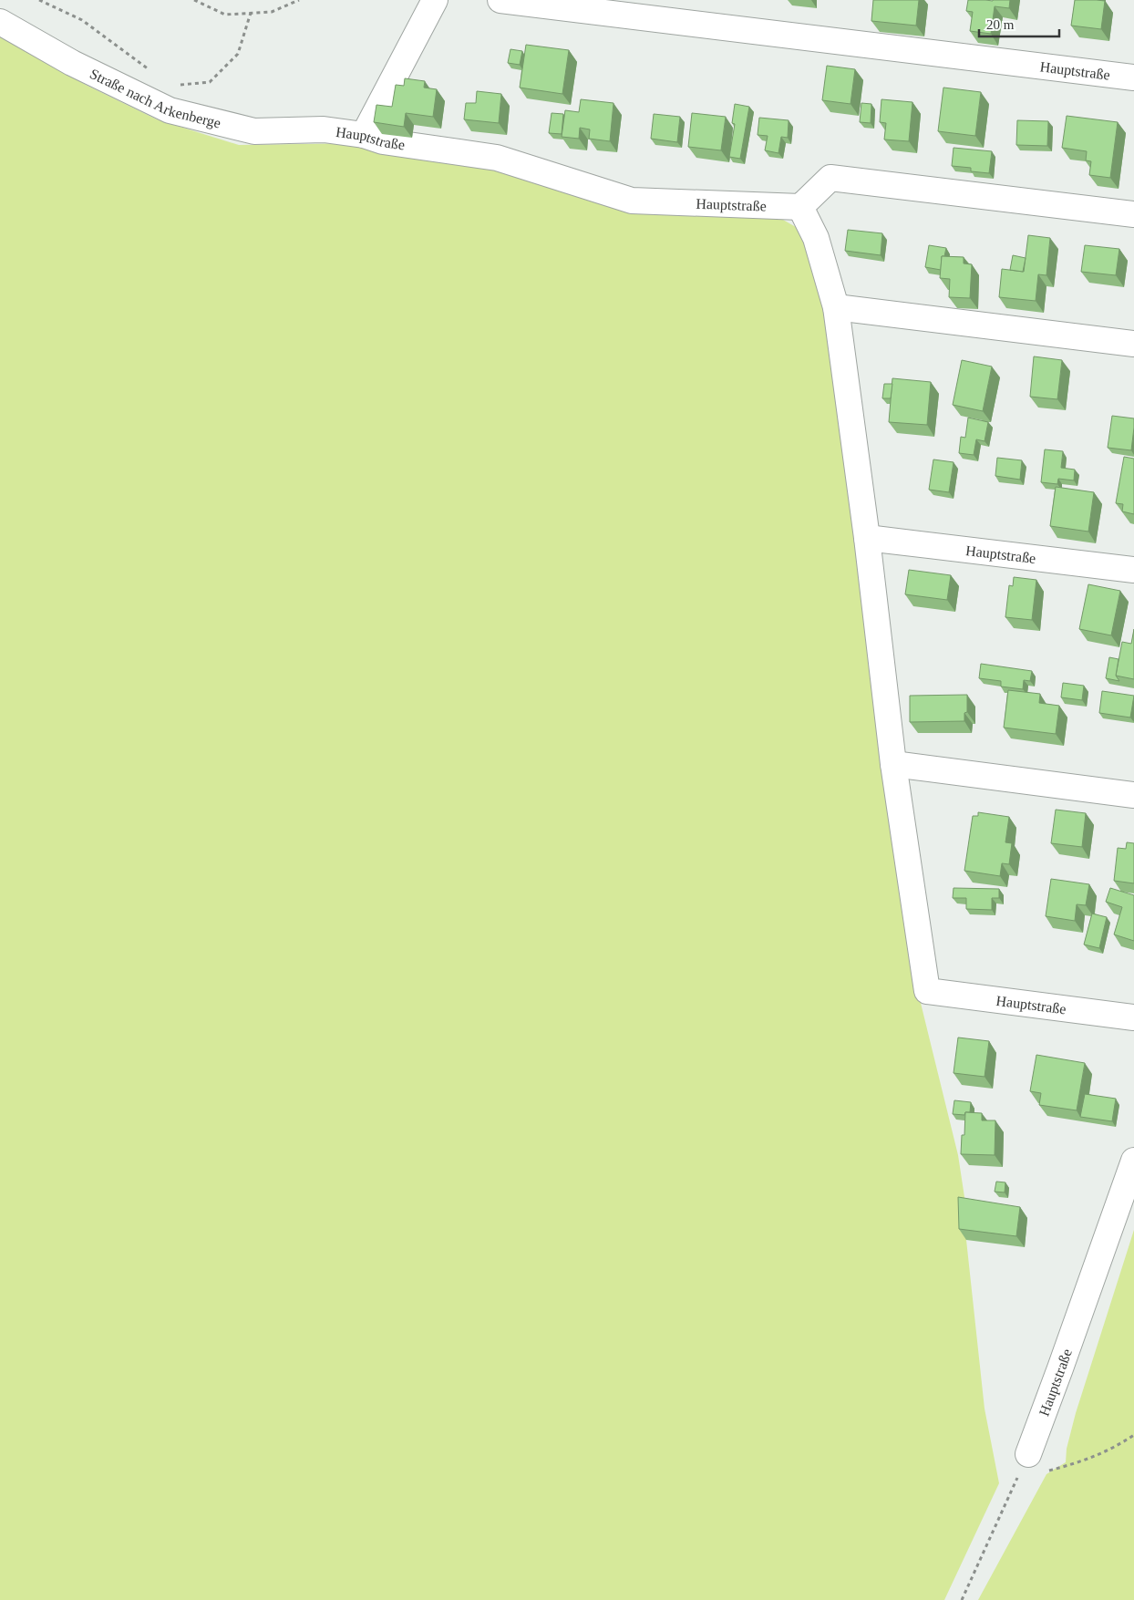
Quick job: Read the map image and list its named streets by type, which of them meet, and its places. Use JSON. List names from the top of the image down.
{
  "streets": {
    "street": ["Hauptstraße", "Straße nach Arkenberge"]
  },
  "crossings": [
    ["Hauptstraße", "Straße nach Arkenberge"]
  ],
  "scale_bar": "20 m"
}
